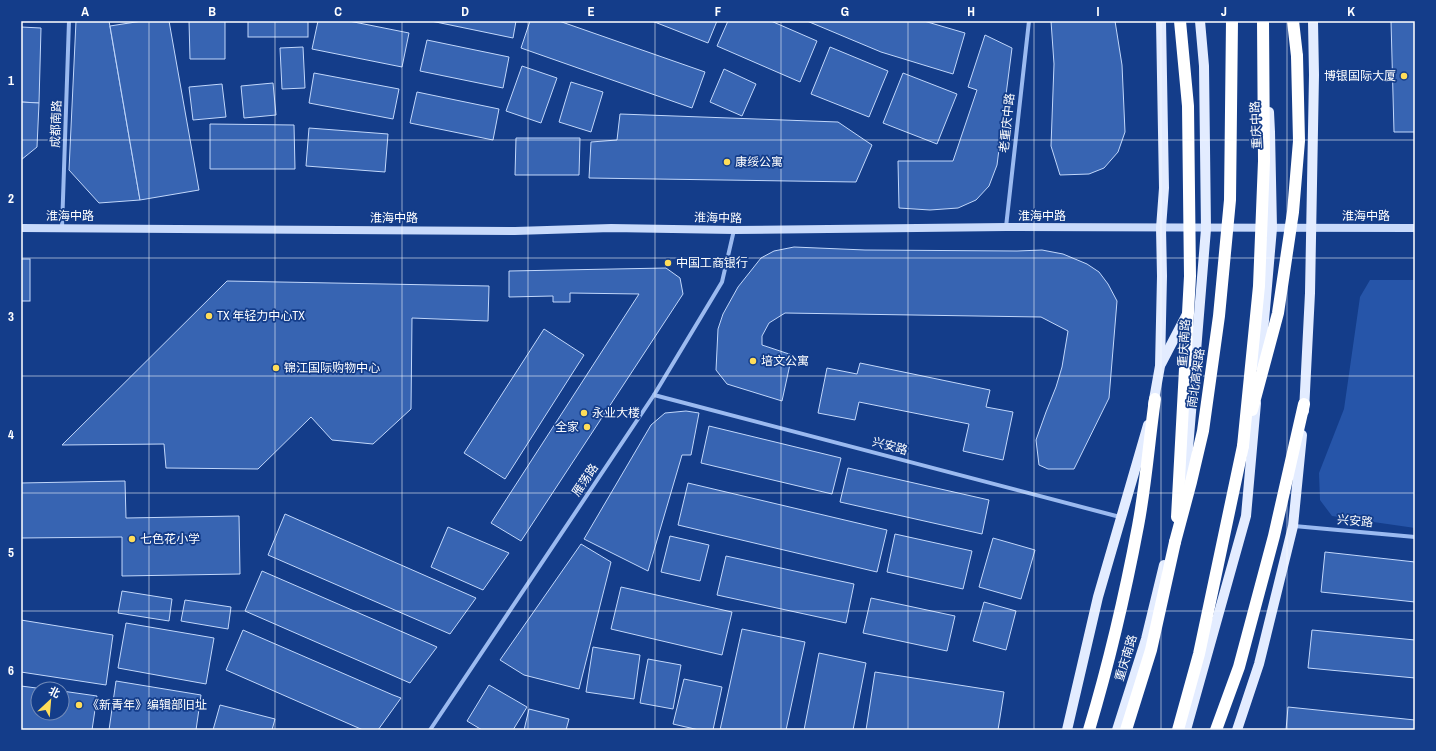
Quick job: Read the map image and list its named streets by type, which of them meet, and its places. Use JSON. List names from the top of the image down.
{
  "streets": {
    "highway": ["南北高架路"],
    "main road": ["重庆中路", "淮海中路", "重庆南路"],
    "street": [
      "老重庆中路",
      "成都南路",
      "兴安路",
      "雁荡路"
    ]
  },
  "crossings": [
    ["老重庆中路", "淮海中路"],
    ["成都南路", "淮海中路"],
    ["重庆中路", "淮海中路"],
    ["淮海中路", "重庆南路"],
    ["淮海中路", "雁荡路"],
    ["重庆南路", "兴安路"],
    ["兴安路", "雁荡路"]
  ],
  "places": [
    "博银国际大厦",
    "康绥公寓",
    "中国工商银行",
    "TX 年轻力中心TX",
    "培文公寓",
    "锦江国际购物中心",
    "永业大楼",
    "全家",
    "七色花小学",
    "《新青年》编辑部旧址"
  ],
  "north": "top right",
  "grid": {
    "columns": [
      "A",
      "B",
      "C",
      "D",
      "E",
      "F",
      "G",
      "H",
      "I",
      "J",
      "K"
    ],
    "rows": [
      "1",
      "2",
      "3",
      "4",
      "5",
      "6"
    ]
  }
}
